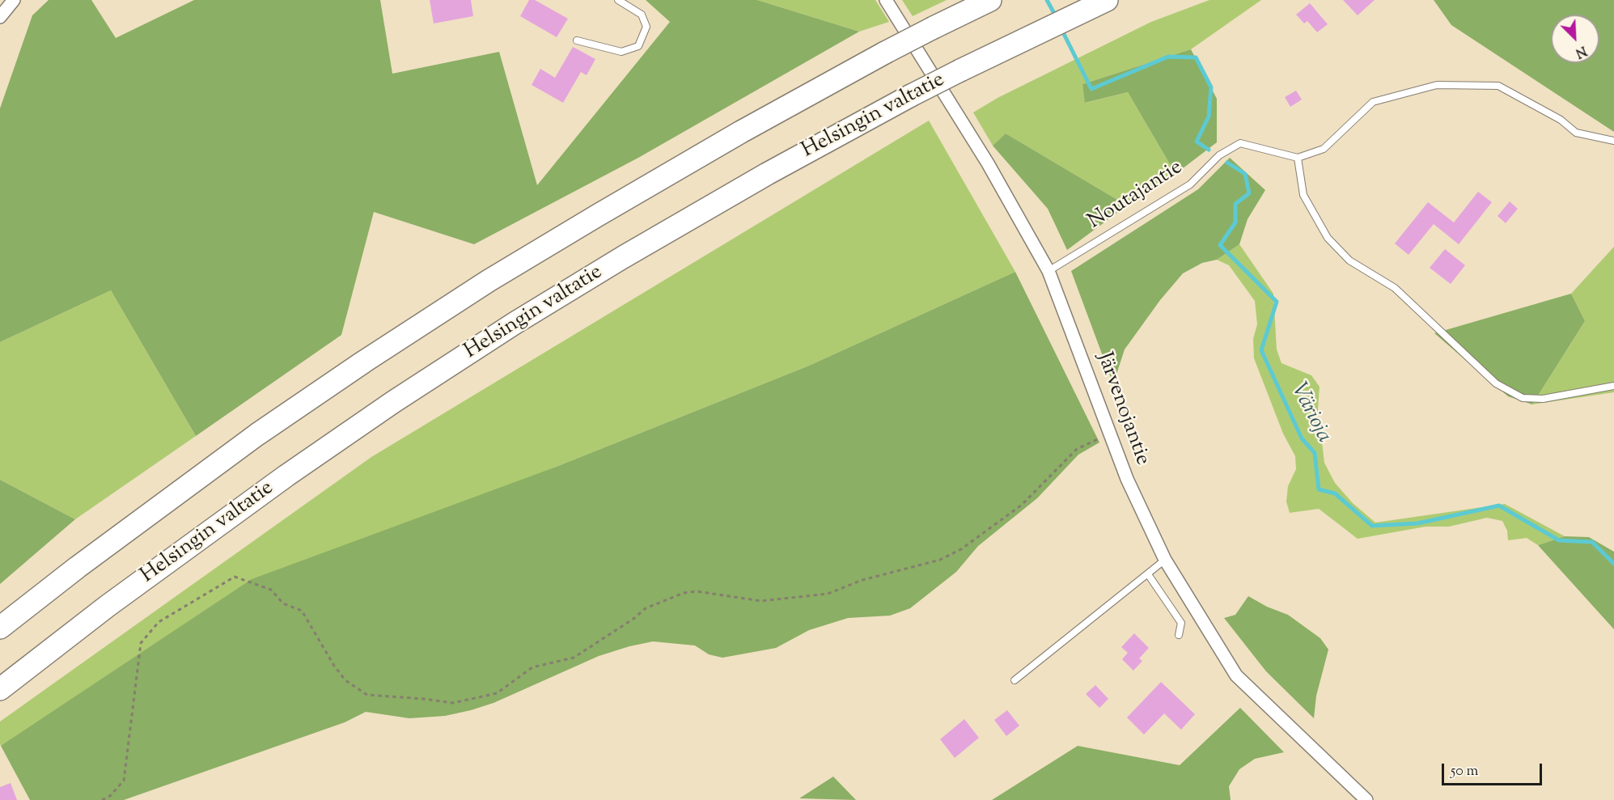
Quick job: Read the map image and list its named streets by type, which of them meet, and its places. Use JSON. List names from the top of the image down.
{
  "streets": {
    "highway": ["Helsingin valtatie"],
    "street": ["Järvenojantie"],
    "lane": ["Noutajantie"]
  },
  "crossings": [
    ["Noutajantie", "Järvenojantie"]
  ],
  "water": ["Värioja"],
  "scale_bar": "50 m",
  "north": "bottom right"
}
